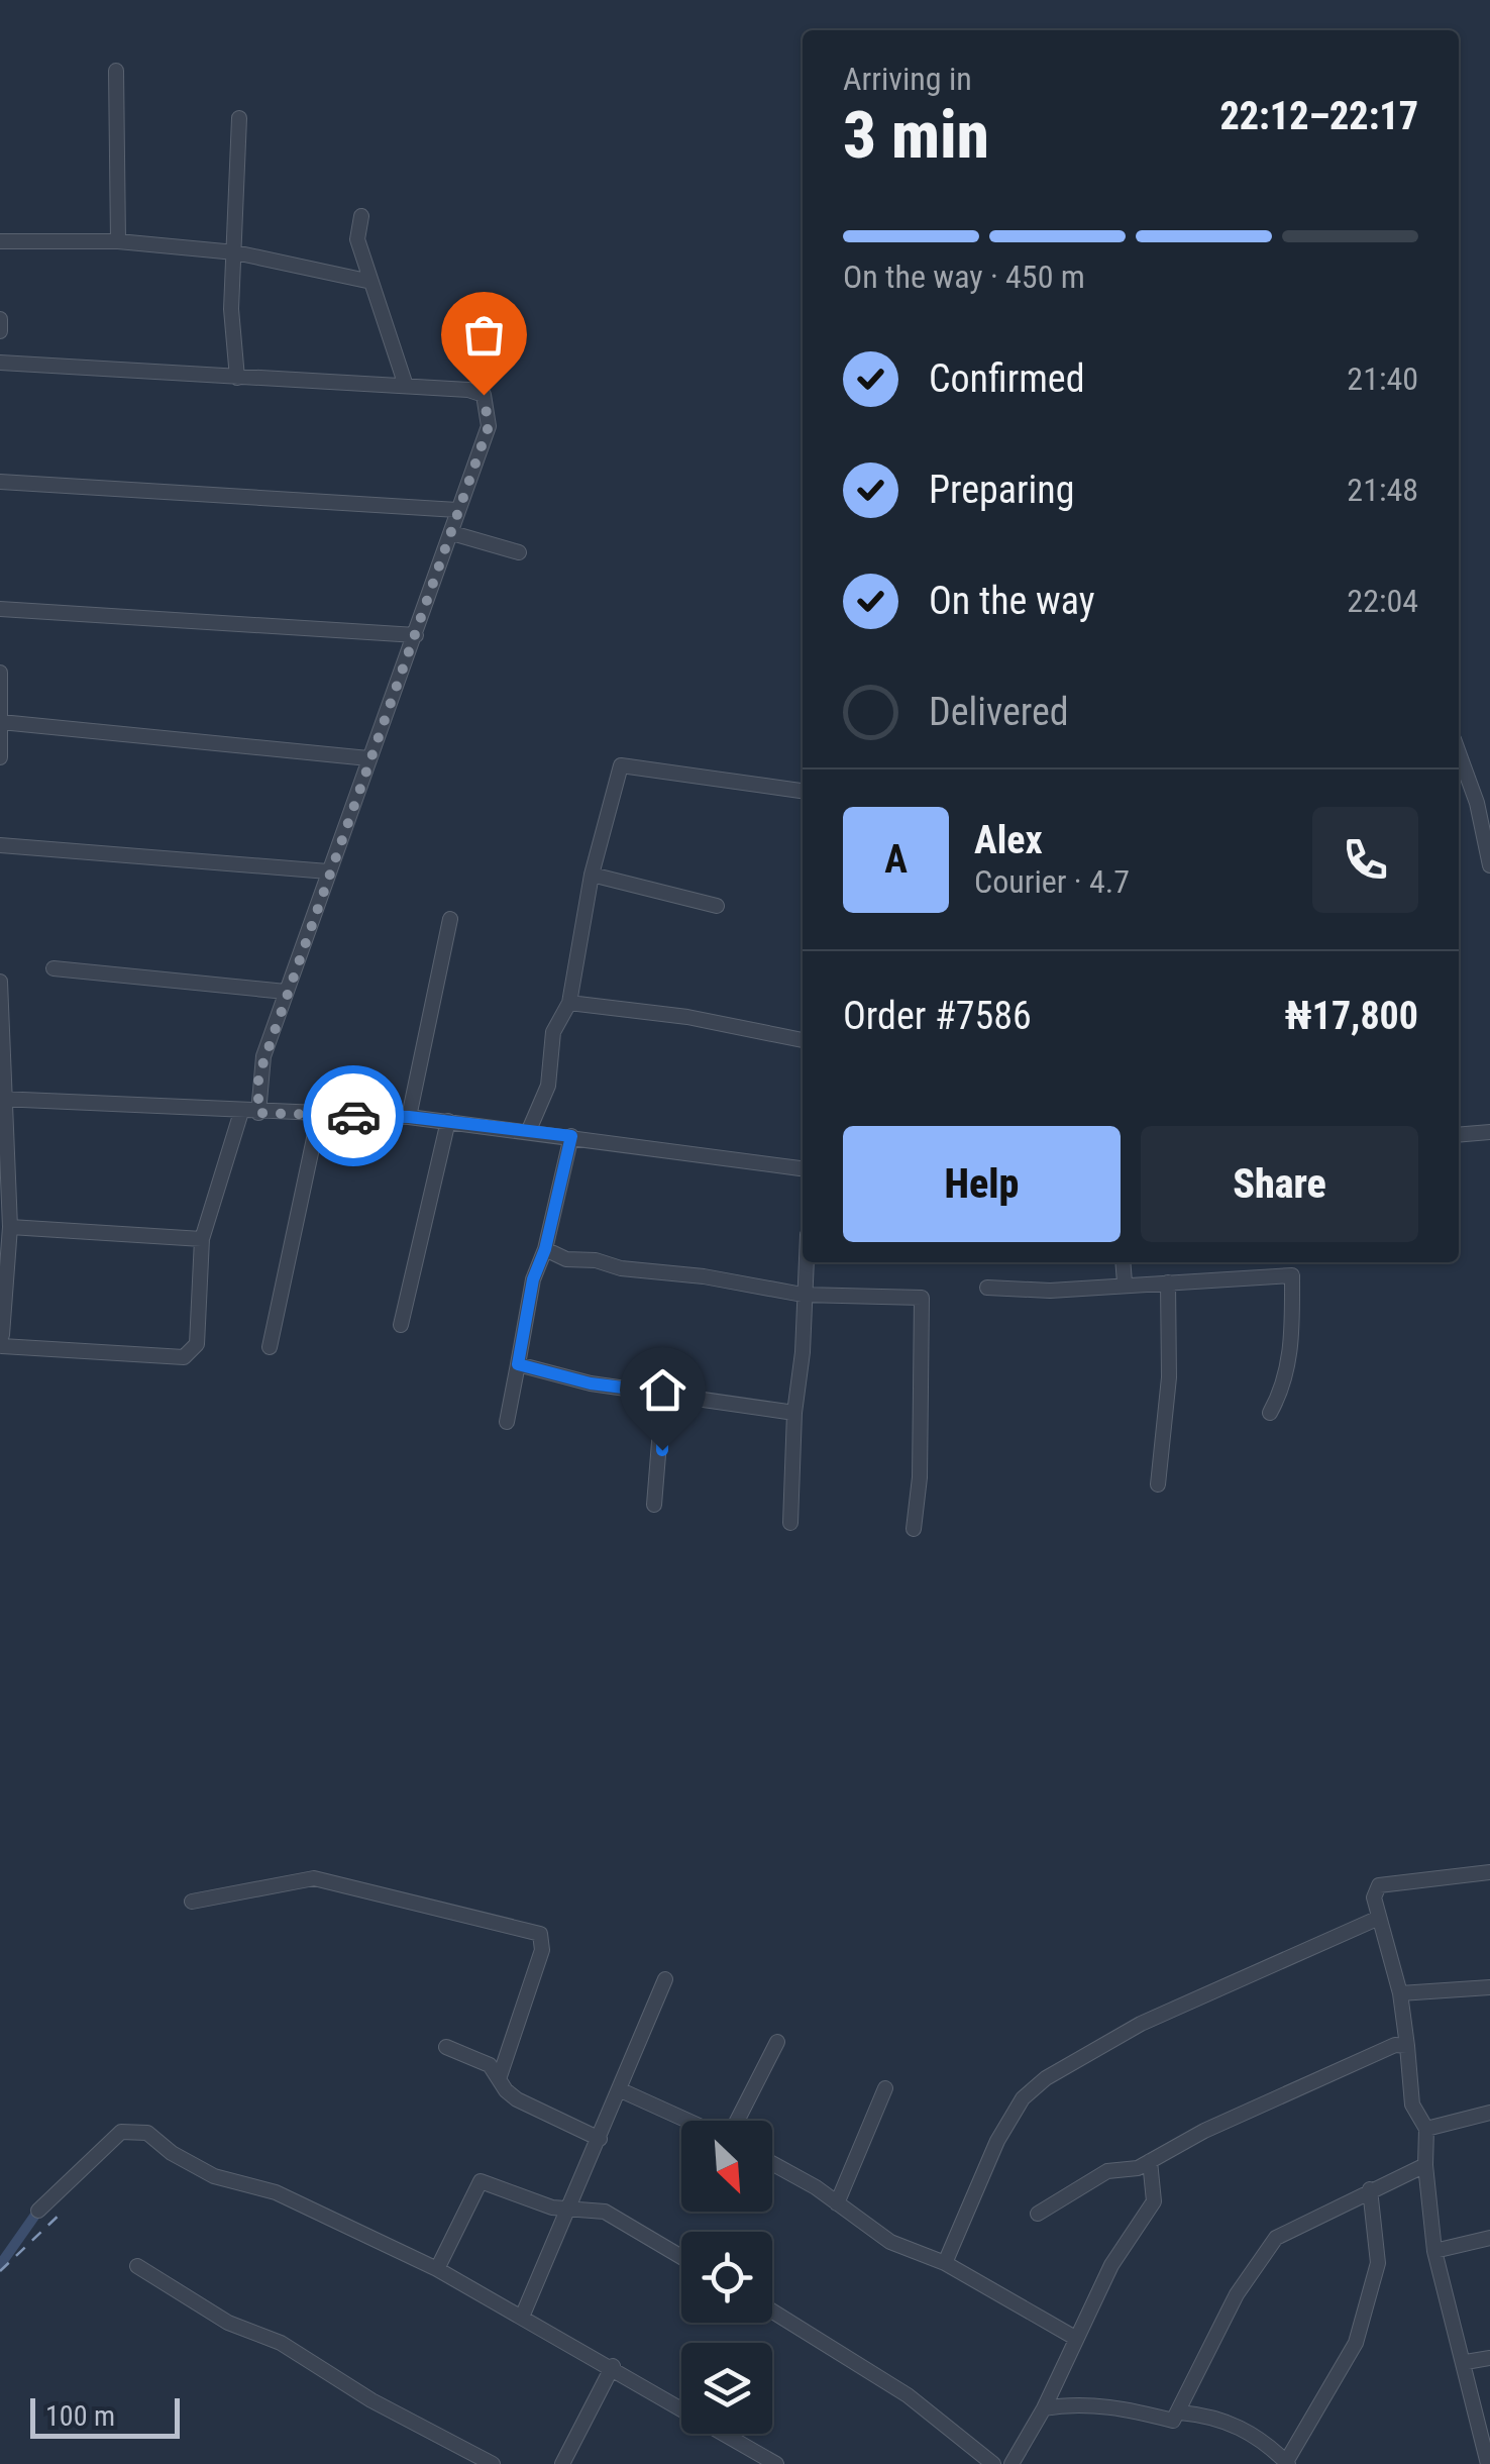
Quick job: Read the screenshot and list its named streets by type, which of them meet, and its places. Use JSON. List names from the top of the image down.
{
  "scale_bar": "100 m",
  "north": "bottom right",
  "page": {
    "heading": ["3 min", "Arriving in", "22:12–22:17"],
    "panel": [
      "Alex",
      "Courier · 4.7",
      "Order #7586",
      "₦17,800"
    ],
    "bar": "On the way · 450 m",
    "list": [
      ["Confirmed", "21:40"],
      ["Preparing", "21:48"],
      ["On the way", "22:04"],
      "Delivered"
    ],
    "round": "A",
    "buttons": ["Help", "Share"],
    "scale": "100 m"
  }
}
